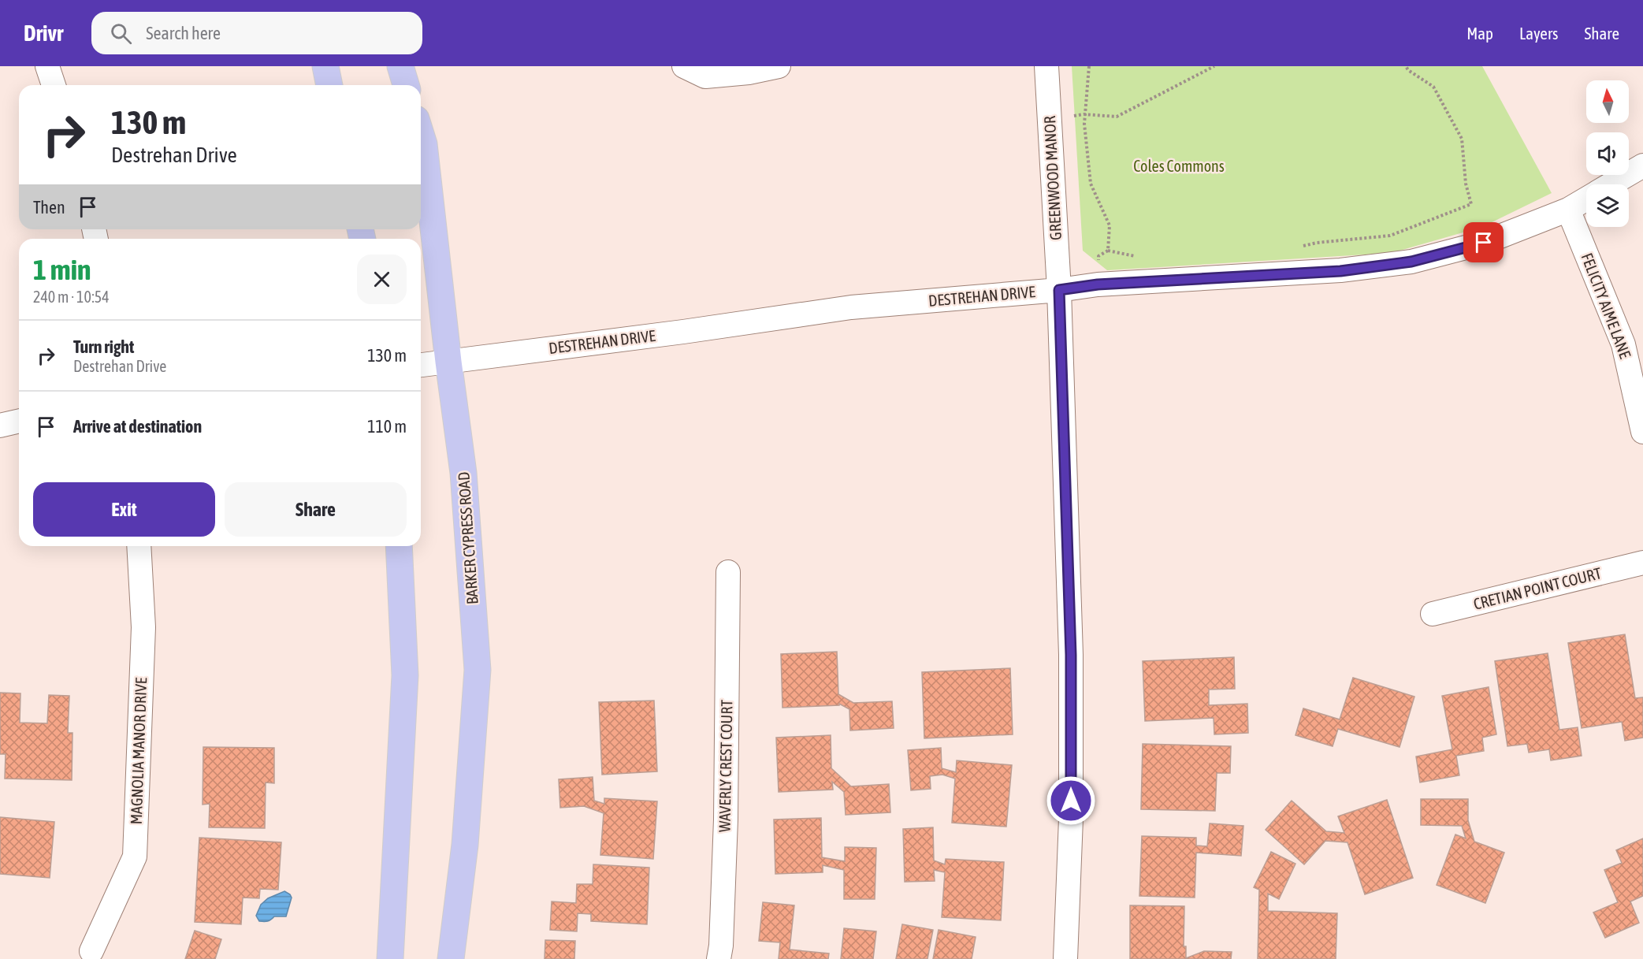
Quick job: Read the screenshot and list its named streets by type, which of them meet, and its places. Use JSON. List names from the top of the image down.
{
  "streets": {
    "main road": ["BARKER CYPRESS ROAD"],
    "street": [
      "GREENWOOD MANOR",
      "DESTREHAN DRIVE",
      "FELICITY AIME LANE",
      "CRETIAN POINT COURT",
      "MAGNOLIA MANOR DRIVE",
      "WAVERLY CREST COURT"
    ]
  },
  "crossings": [
    ["GREENWOOD MANOR", "DESTREHAN DRIVE"],
    ["DESTREHAN DRIVE", "FELICITY AIME LANE"],
    ["DESTREHAN DRIVE", "BARKER CYPRESS ROAD"]
  ],
  "parks": ["Coles Commons"],
  "north": "top",
  "page": {
    "header": "Drivr",
    "search": "Search here",
    "nav": ["Map", "Layers", "Share"],
    "turn": ["130 m", "Destrehan Drive"],
    "then": "Then",
    "heading": ["1 min", "240 m · 10:54"],
    "list": [
      {
        "name": "Turn right",
        "note": "Destrehan Drive",
        "value": "130 m"
      },
      {
        "name": "Arrive at destination",
        "value": "110 m"
      }
    ],
    "buttons": ["Exit", "Share"]
  }
}
